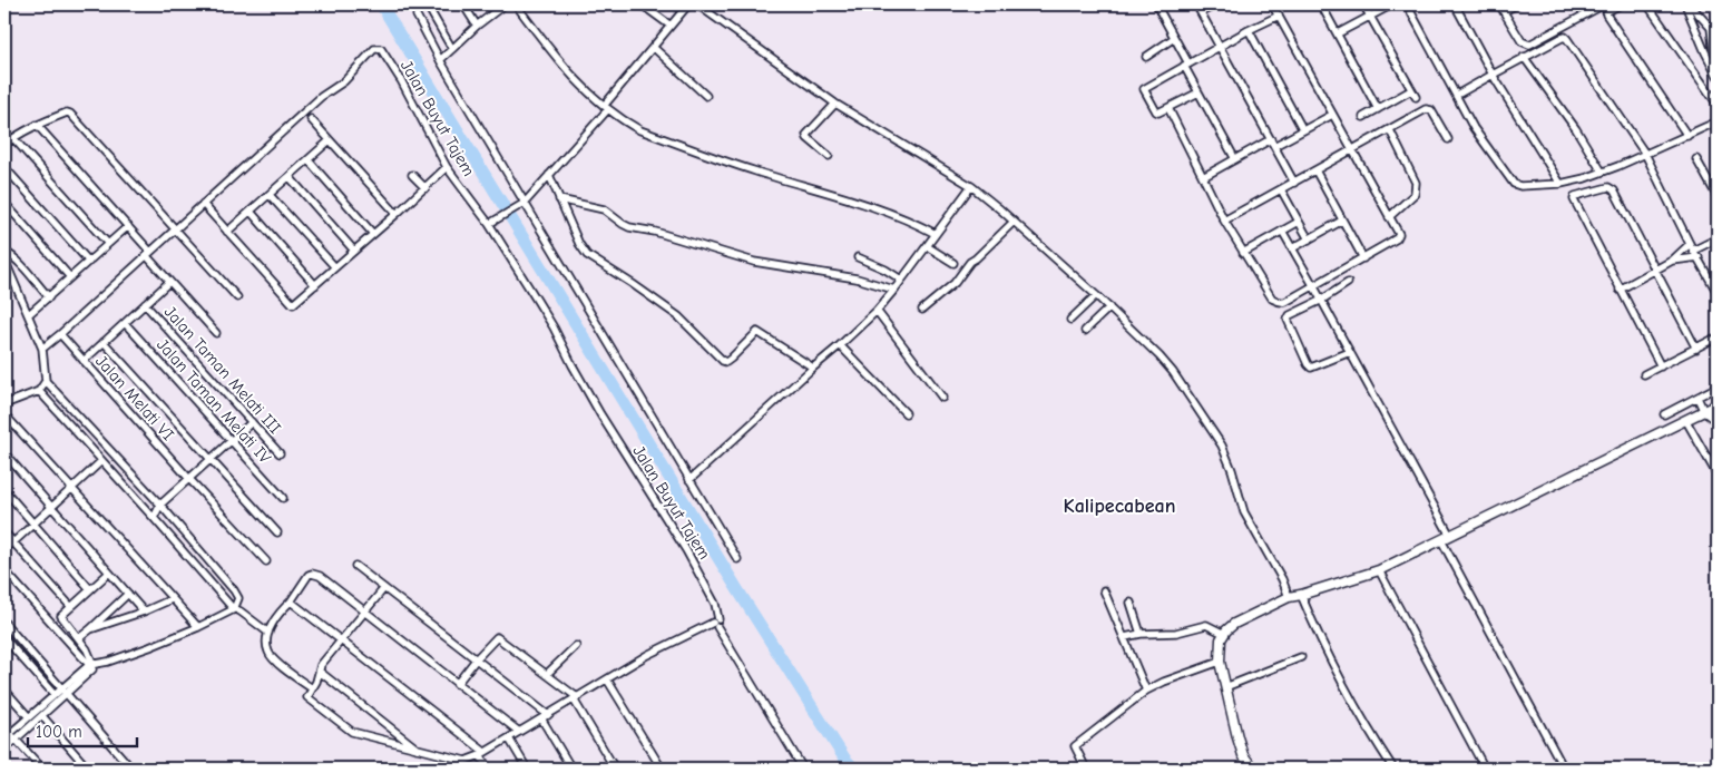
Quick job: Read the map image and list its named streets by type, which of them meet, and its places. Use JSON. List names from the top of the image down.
{
  "streets": {
    "street": [
      "Jalan Buyut Tajem",
      "Jalan Taman Melati III",
      "Jalan Melati VI",
      "Jalan Taman Melati IV"
    ]
  },
  "crossings": [
    ["Jalan Buyut Tajem", "Jalan Melati VI"]
  ],
  "districts": ["Kalipecabean"],
  "scale_bar": "100 m"
}
